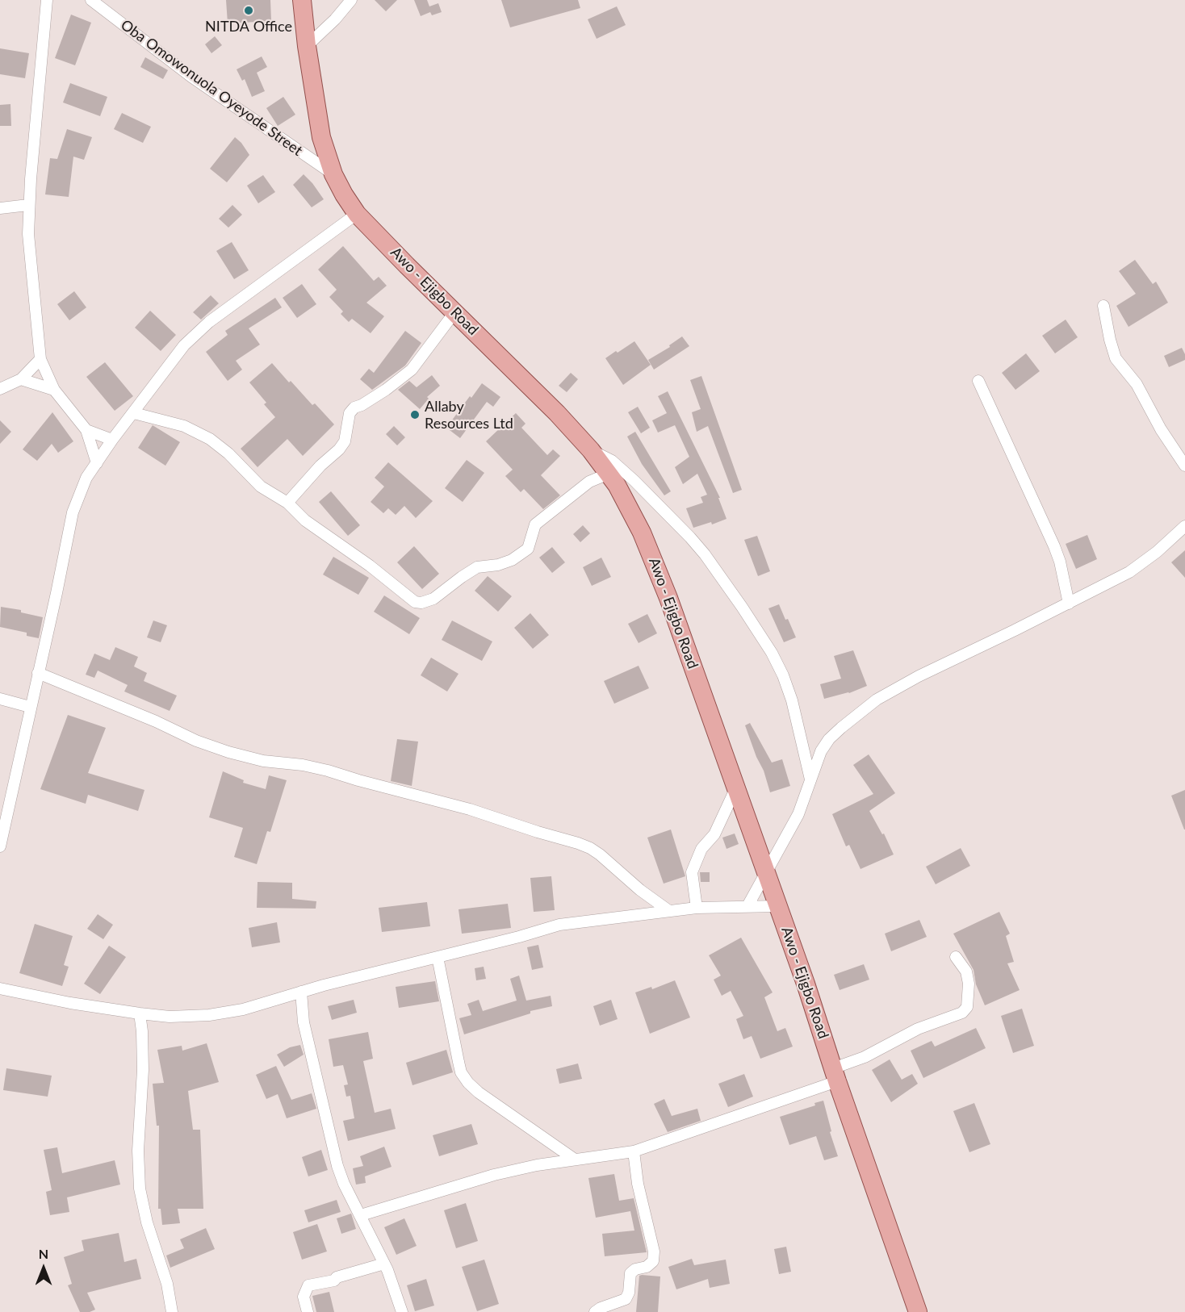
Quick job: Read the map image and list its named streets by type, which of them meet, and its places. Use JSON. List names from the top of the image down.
{
  "streets": {
    "main road": ["Awo - Ejigbo Road"],
    "street": ["Oba Omowonuola Oyeyode Street"]
  },
  "crossings": [
    ["Oba Omowonuola Oyeyode Street", "Awo - Ejigbo Road"]
  ],
  "places": ["NITDA Office", "Allaby Resources Ltd"],
  "north": "top"
}
